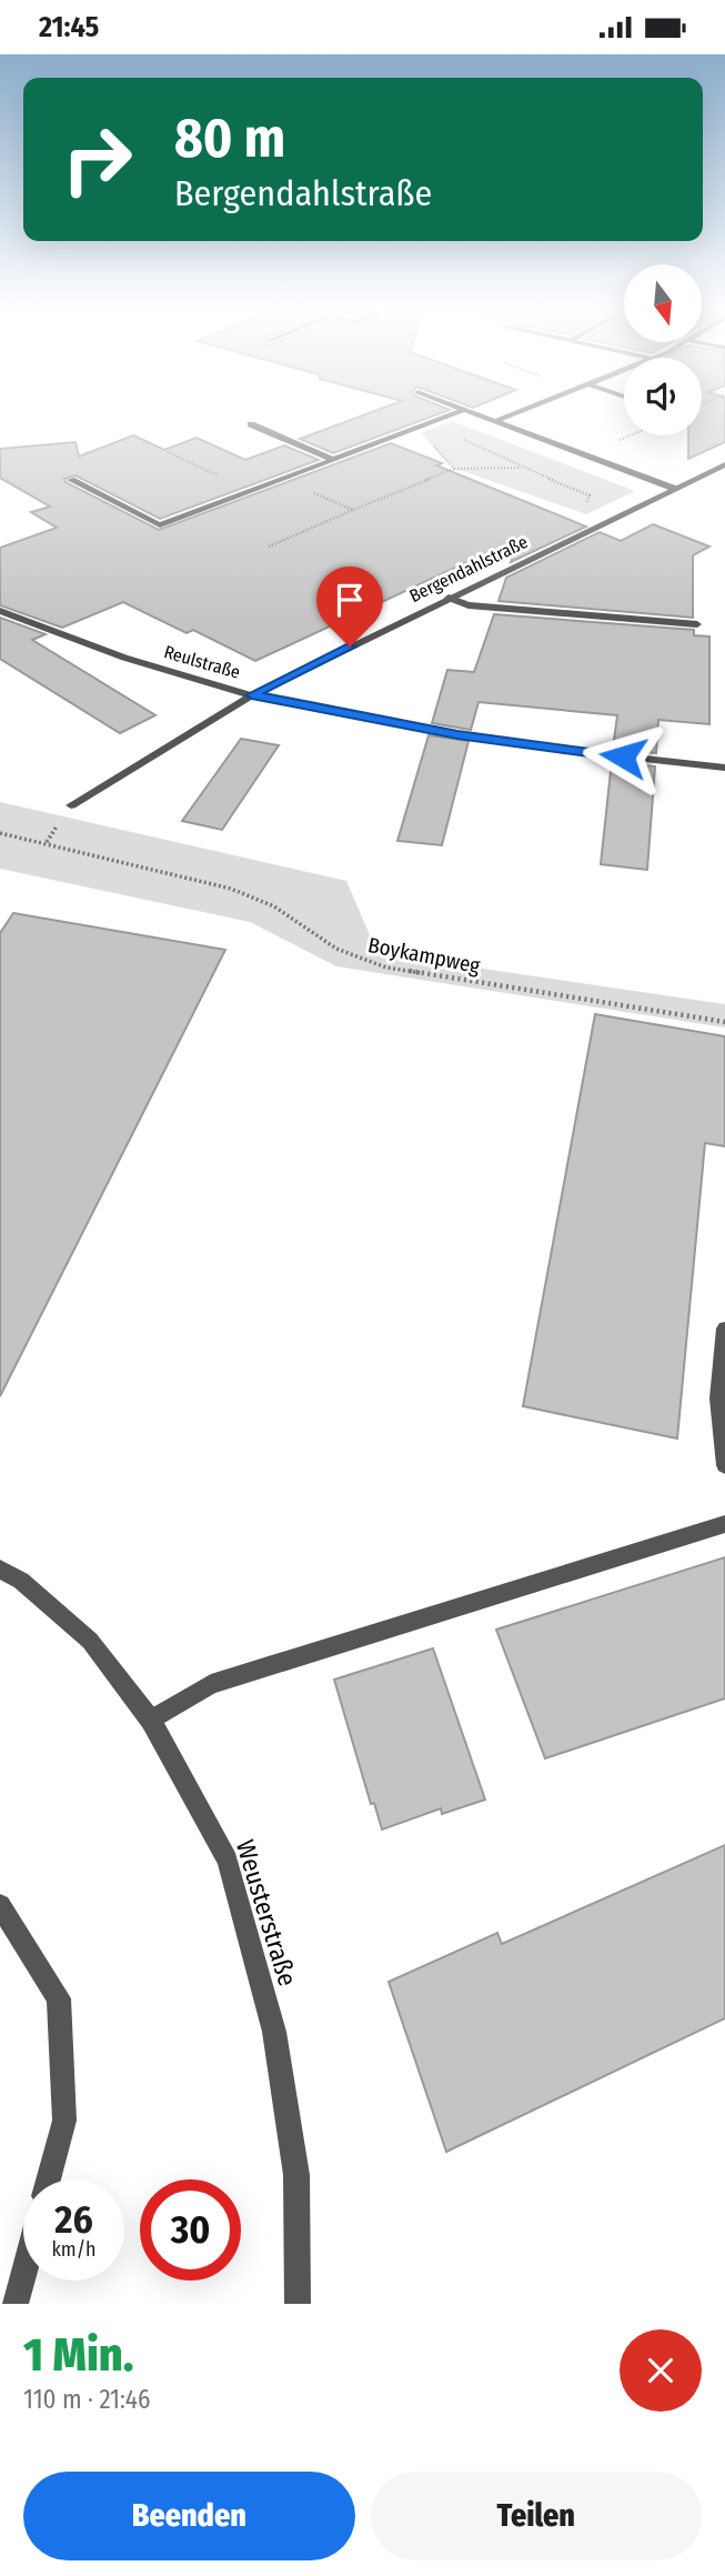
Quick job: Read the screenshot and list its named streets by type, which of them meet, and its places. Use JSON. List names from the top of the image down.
{
  "streets": {
    "street": ["Bergendahlstraße", "Reulstraße", "Weusterstraße"],
    "path": ["Boykampweg"]
  },
  "crossings": [
    ["Bergendahlstraße", "Reulstraße"]
  ],
  "north": "bottom",
  "page": {
    "status": "21:45",
    "turn": ["80 m", "Bergendahlstraße"],
    "speed": "26 km/h",
    "limit": "30",
    "heading": ["1 Min.", "110 m · 21:46"],
    "buttons": ["Beenden", "Teilen"]
  }
}
